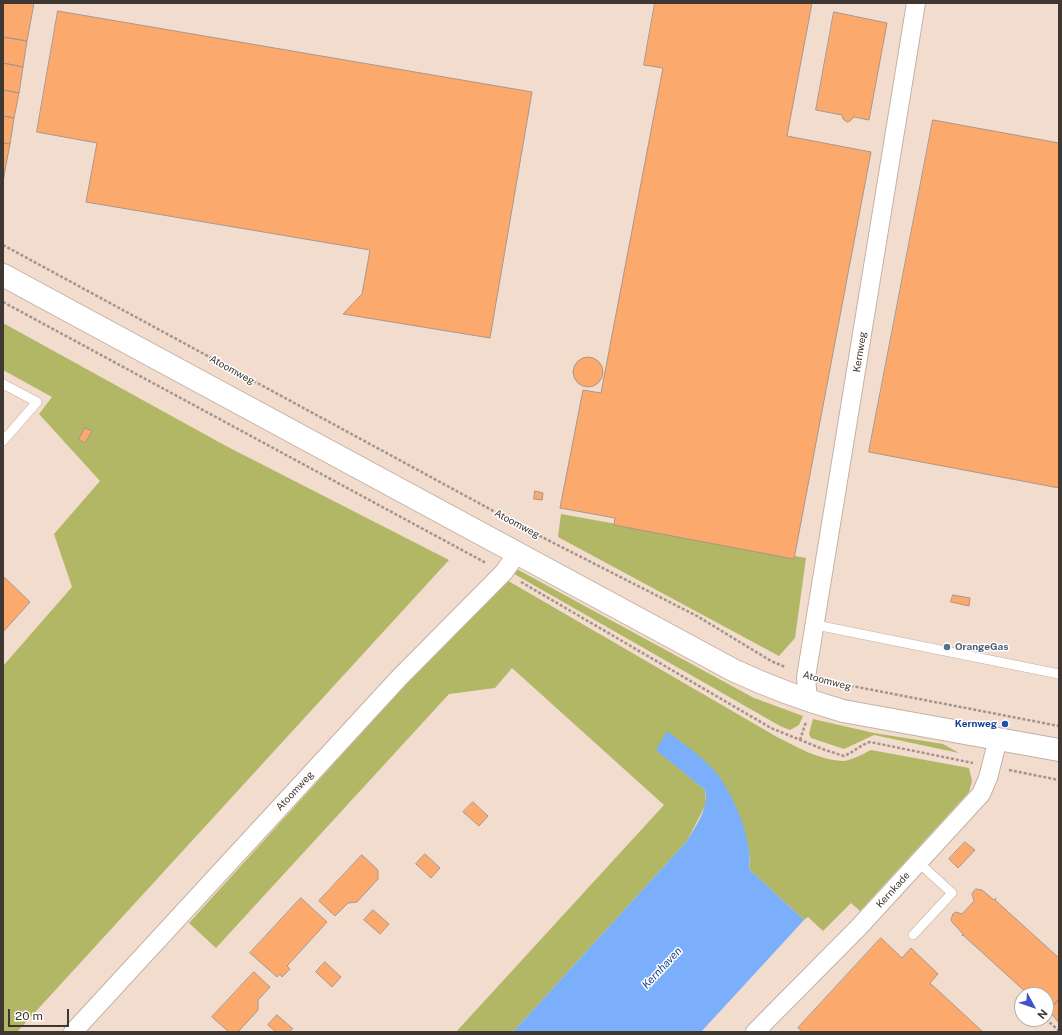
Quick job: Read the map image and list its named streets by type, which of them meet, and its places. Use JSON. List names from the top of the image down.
{
  "streets": {
    "street": ["Kernweg", "Atoomweg", "Kernkade"]
  },
  "crossings": [
    ["Kernweg", "Atoomweg"]
  ],
  "water": ["Kernhaven"],
  "places": ["OrangeGas", "Kernweg"],
  "scale_bar": "20 m",
  "north": "bottom right"
}
